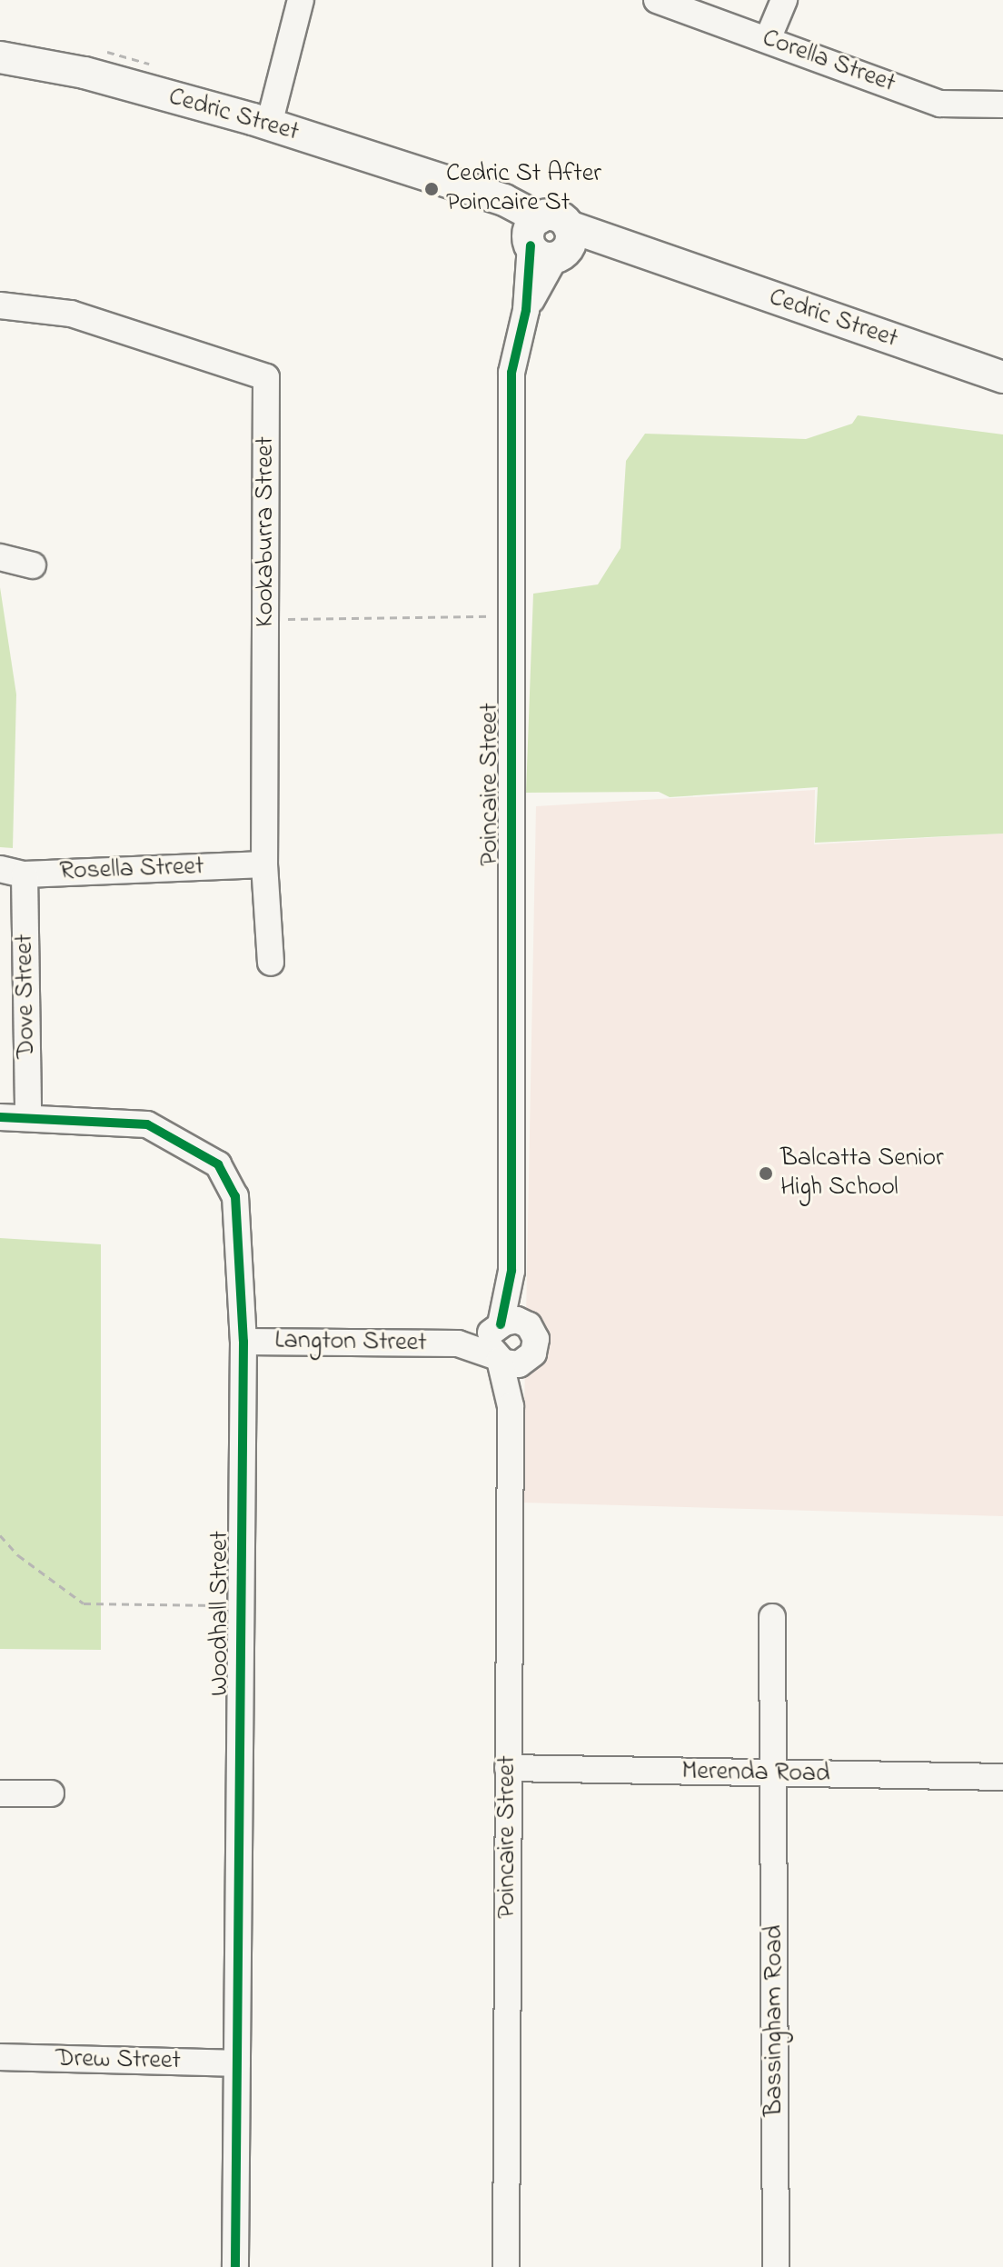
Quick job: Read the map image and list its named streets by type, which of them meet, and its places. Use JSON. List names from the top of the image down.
{
  "streets": {
    "main road": ["Cedric Street"],
    "street": [
      "Corella Street",
      "Kookaburra Street",
      "Poincaire Street",
      "Rosella Street",
      "Dove Street",
      "Langton Street",
      "Woodhall Street",
      "Merenda Road",
      "Bassingham Road",
      "Drew Street"
    ]
  },
  "crossings": [
    ["Cedric Street", "Poincaire Street"],
    ["Kookaburra Street", "Rosella Street"],
    ["Poincaire Street", "Langton Street"],
    ["Poincaire Street", "Merenda Road"],
    ["Rosella Street", "Dove Street"],
    ["Dove Street", "Woodhall Street"],
    ["Langton Street", "Woodhall Street"],
    ["Woodhall Street", "Drew Street"],
    ["Merenda Road", "Bassingham Road"]
  ],
  "places": ["Cedric St After Poincaire St", "Balcatta Senior High School"]
}
